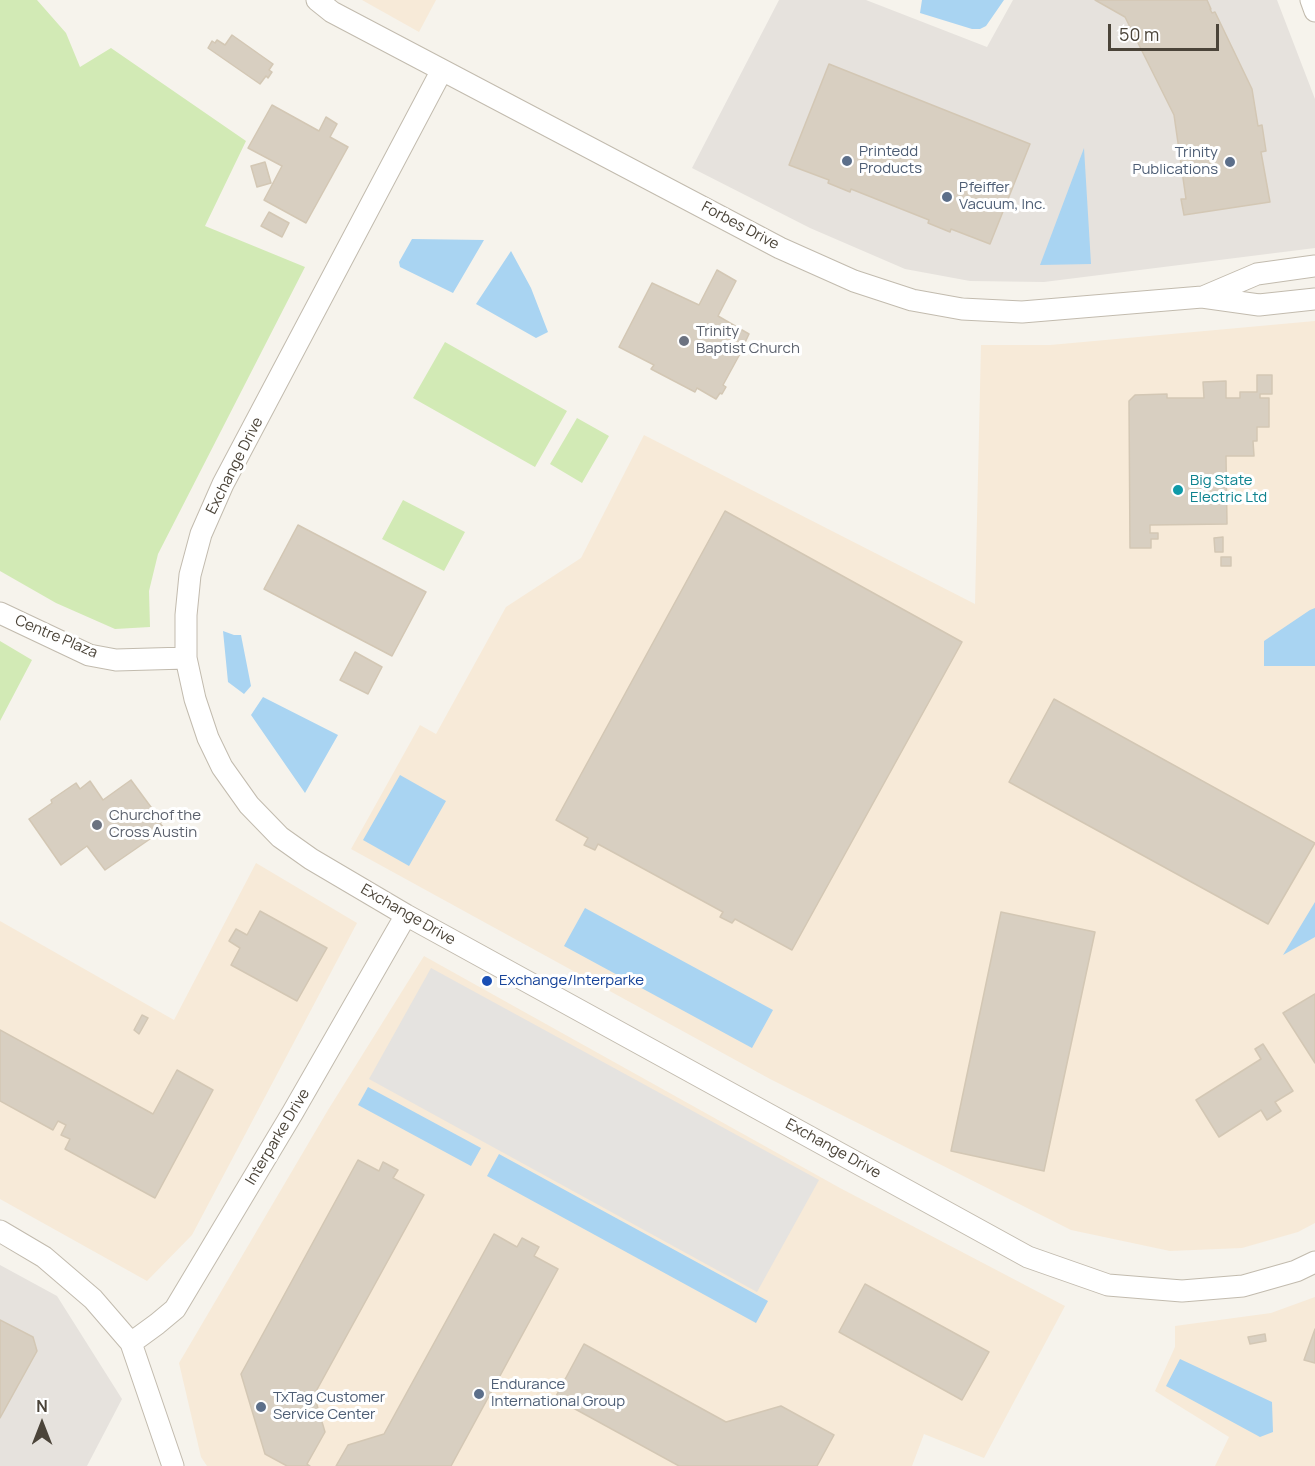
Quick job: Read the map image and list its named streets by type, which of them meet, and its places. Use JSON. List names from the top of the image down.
{
  "streets": {
    "street": [
      "Forbes Drive",
      "Exchange Drive",
      "Centre Plaza",
      "Interparke Drive"
    ]
  },
  "crossings": [
    ["Forbes Drive", "Exchange Drive"],
    ["Exchange Drive", "Centre Plaza"],
    ["Exchange Drive", "Interparke Drive"]
  ],
  "places": [
    "Printedd Products",
    "Trinity Publications",
    "Pfeiffer Vacuum, Inc.",
    "Trinity Baptist Church",
    "Big State Electric Ltd",
    "Churchof the Cross Austin",
    "Exchange/Interparke",
    "Endurance International Group",
    "TxTag Customer Service Center"
  ],
  "scale_bar": "50 m",
  "north": "top"
}
